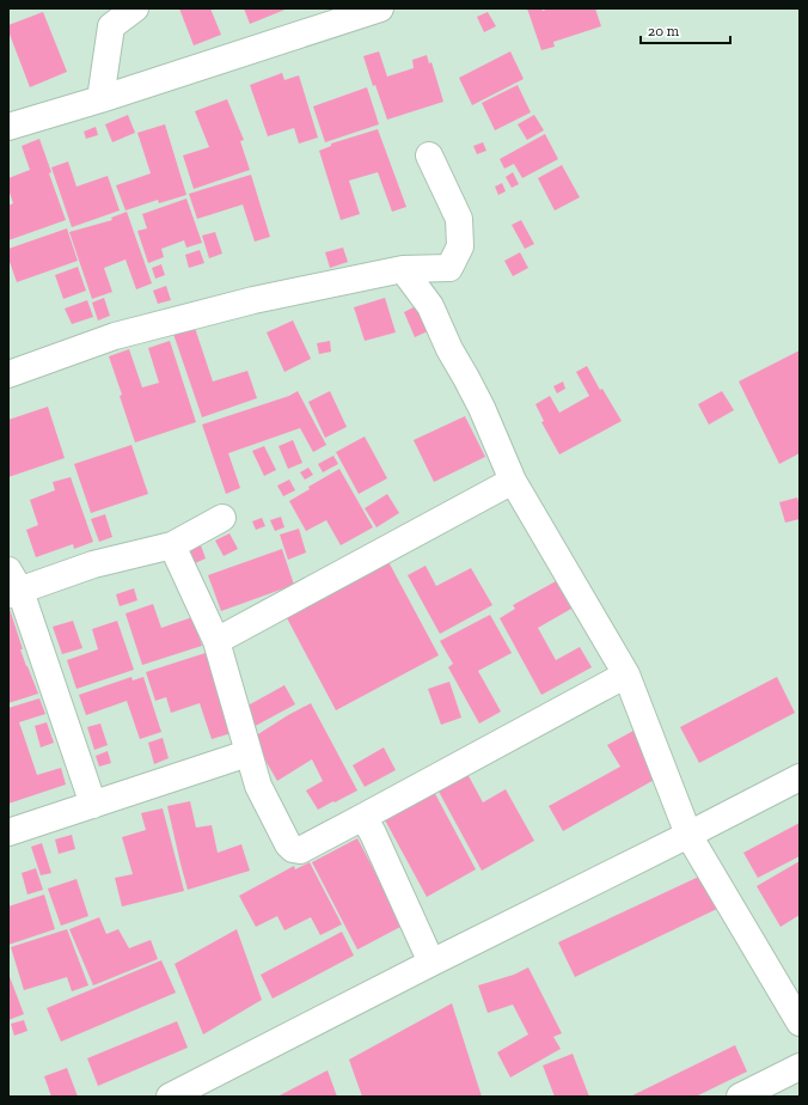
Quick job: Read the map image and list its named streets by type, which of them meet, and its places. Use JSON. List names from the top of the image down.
{
  "scale_bar": "20 m"
}
